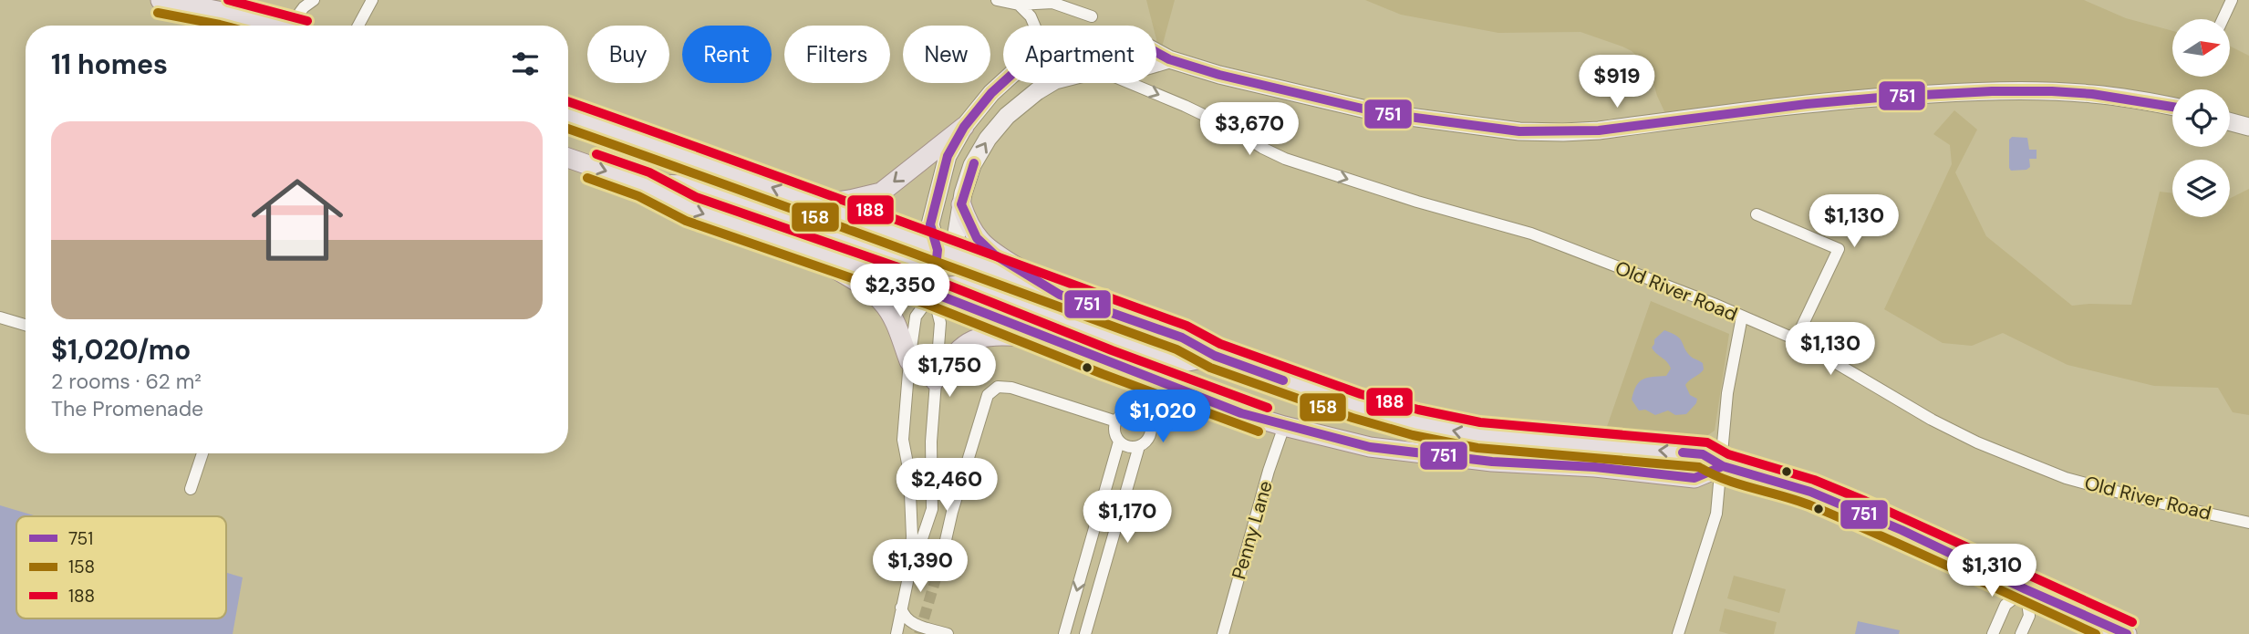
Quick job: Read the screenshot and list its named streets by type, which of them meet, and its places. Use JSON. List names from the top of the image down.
{
  "streets": {
    "street": ["Old River Road", "Penny Lane"]
  },
  "one_way": ["Old River Road"],
  "lines": ["transit line 188", "transit line 158", "transit line 751"],
  "legend": ["751", "158", "188"],
  "north": "right",
  "page": {
    "chip": [
      "Buy",
      "Rent",
      "Filters",
      "New",
      "Apartment"
    ],
    "heading": "11 homes",
    "price": [
      "$919",
      "$3,670",
      "$1,130",
      "$2,350",
      "$1,130",
      "$1,750",
      "$1,020",
      "$2,460",
      "$1,170",
      "$1,390",
      "$1,310"
    ],
    "list": [
      {
        "name": "$1,020/mo",
        "note": "2 rooms · 62 m² · The Promenade"
      }
    ]
  }
}
